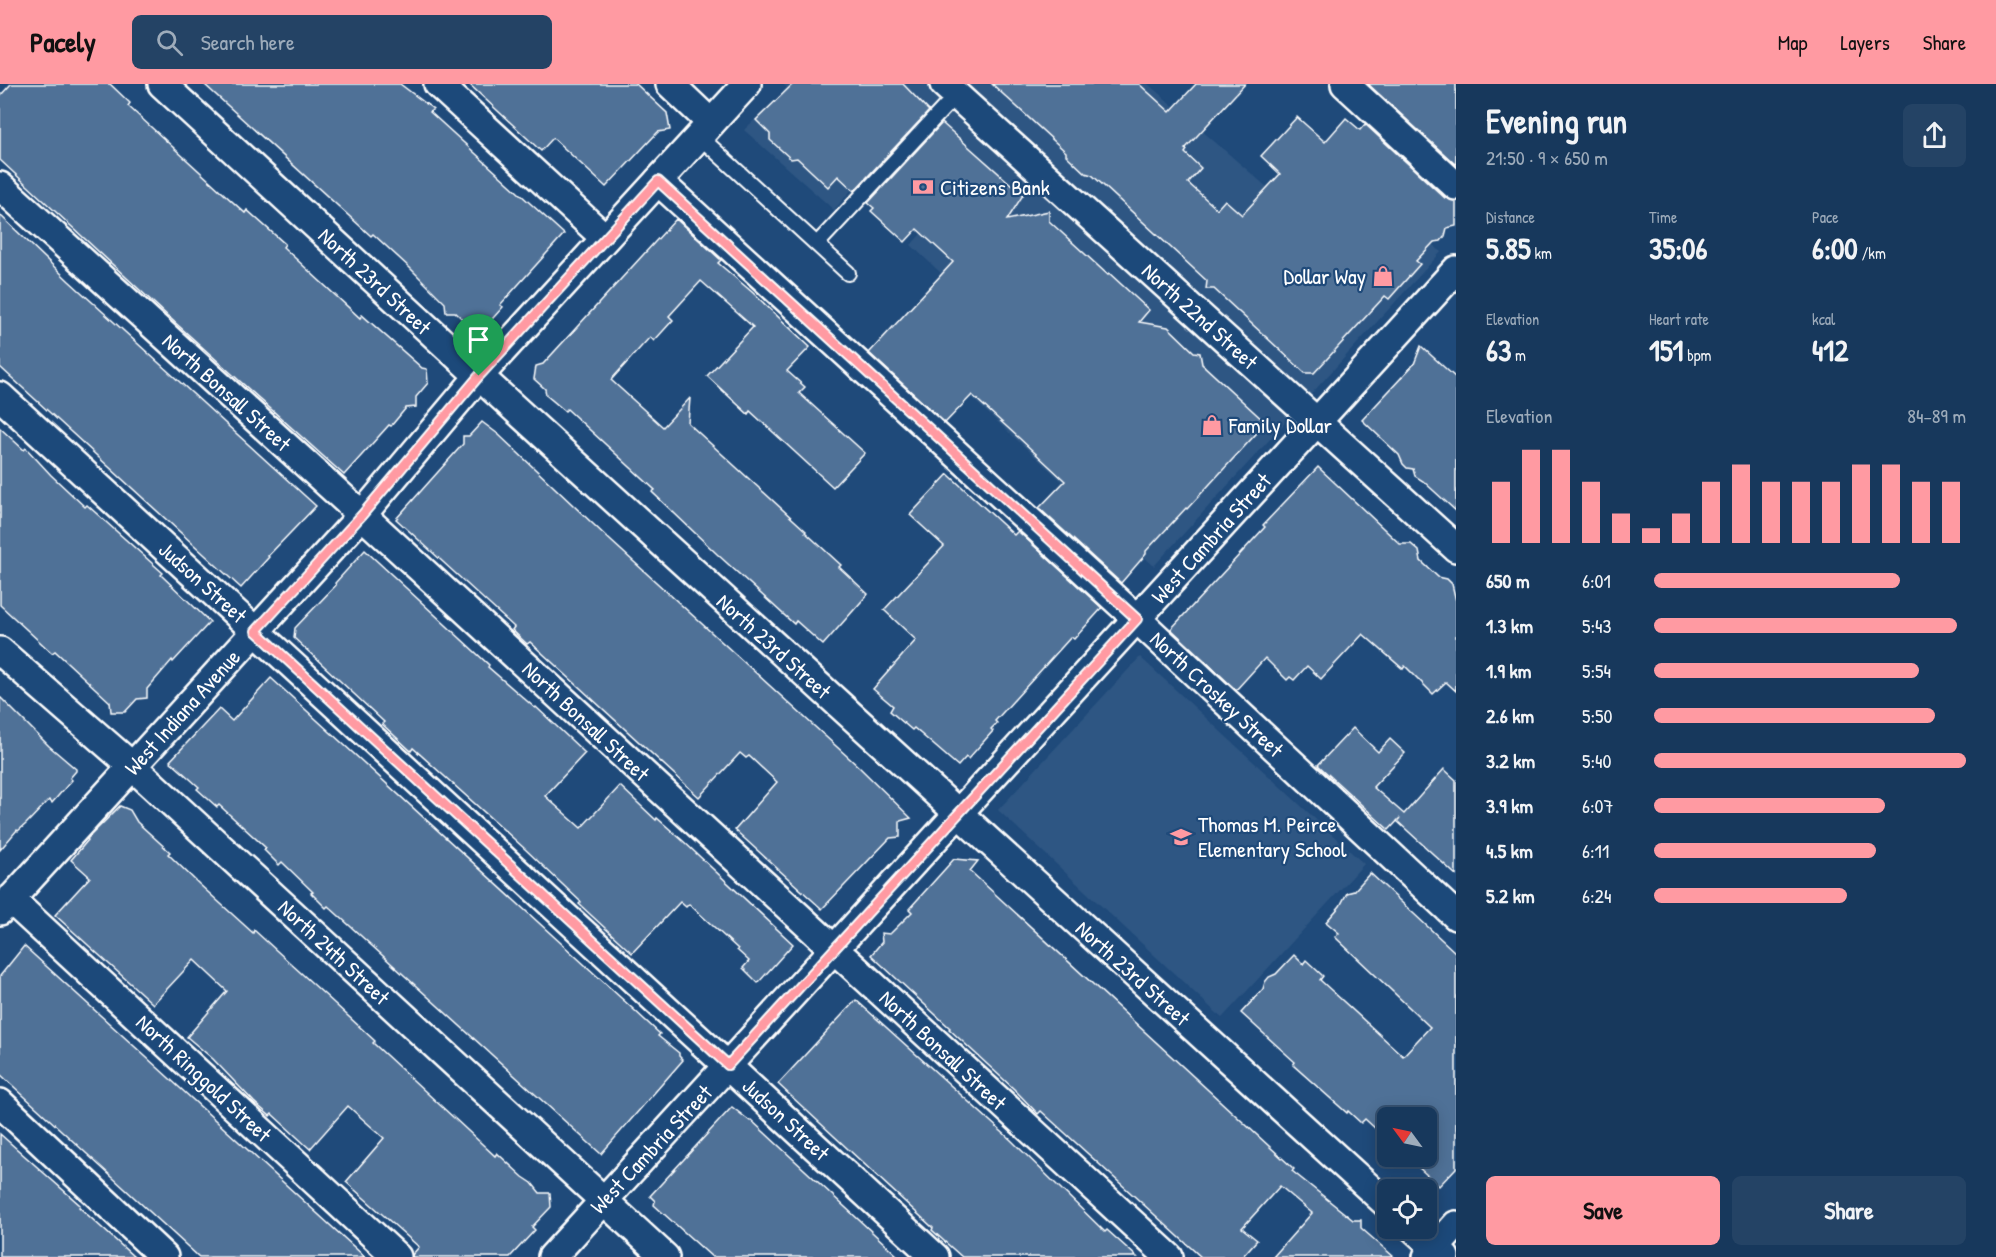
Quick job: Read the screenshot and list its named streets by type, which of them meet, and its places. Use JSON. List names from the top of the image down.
{
  "streets": {
    "street": [
      "North 23rd Street",
      "North 22nd Street",
      "North Bonsall Street",
      "West Cambria Street",
      "Judson Street",
      "North Croskey Street",
      "West Indiana Avenue",
      "North 24th Street",
      "North Ringgold Street"
    ]
  },
  "crossings": [
    ["North 23rd Street", "West Cambria Street"],
    ["North 23rd Street", "West Indiana Avenue"],
    ["North 22nd Street", "West Cambria Street"],
    ["North Bonsall Street", "West Cambria Street"],
    ["North Bonsall Street", "West Indiana Avenue"],
    ["West Cambria Street", "Judson Street"],
    ["West Cambria Street", "North Croskey Street"],
    ["West Cambria Street", "North 24th Street"],
    ["Judson Street", "West Indiana Avenue"],
    ["North Croskey Street", "West Indiana Avenue"],
    ["West Indiana Avenue", "North 24th Street"],
    ["West Indiana Avenue", "North Ringgold Street"]
  ],
  "places": {
    "bank": ["Citizens Bank"],
    "shop": ["Dollar Way", "Family Dollar"],
    "school or university": ["Thomas M. Peirce Elementary School"]
  },
  "north": "top left",
  "page": {
    "header": "Pacely",
    "search": "Search here",
    "nav": ["Map", "Layers", "Share"],
    "heading": ["Evening run", "21:50 · 9 × 650 m"],
    "stats": [
      ["Distance", "5.85 km"],
      ["Time", "35:06"],
      ["Pace", "6:00 /km"],
      ["Elevation", "63 m"],
      ["Heart rate", "151 bpm"],
      ["kcal", "412"]
    ],
    "chart": ["Elevation", "84–89 m"],
    "list": [
      {
        "name": "650 m",
        "note": "6:01"
      },
      {
        "name": "1.3 km",
        "note": "5:43"
      },
      {
        "name": "1.9 km",
        "note": "5:54"
      },
      {
        "name": "2.6 km",
        "note": "5:50"
      },
      {
        "name": "3.2 km",
        "note": "5:40"
      },
      {
        "name": "3.9 km",
        "note": "6:07"
      },
      {
        "name": "4.5 km",
        "note": "6:11"
      },
      {
        "name": "5.2 km",
        "note": "6:24"
      }
    ],
    "buttons": ["Save", "Share"]
  }
}
